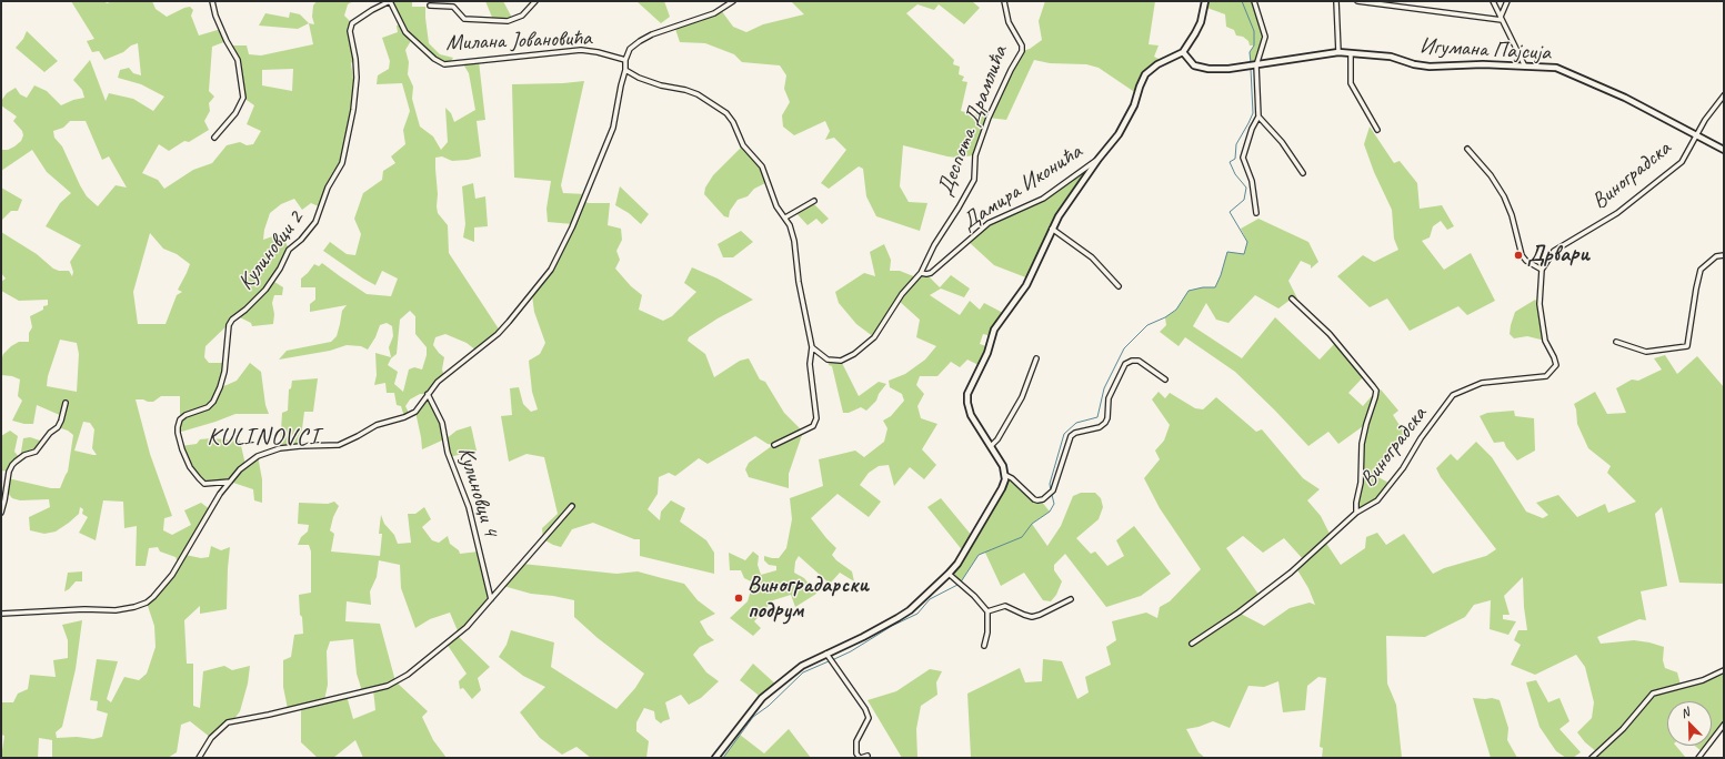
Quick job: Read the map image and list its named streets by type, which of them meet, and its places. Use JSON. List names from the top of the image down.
{
  "streets": {
    "street": [
      "Милана Јовановића",
      "Игумана Пајсија",
      "Деспота Драмлића",
      "Виноградска",
      "Дамира Иконића",
      "Кулиновци 2",
      "Кулиновци 4"
    ]
  },
  "crossings": [
    ["Милана Јовановића", "Кулиновци 2"],
    ["Игумана Пајсија", "Виноградска"],
    ["Деспота Драмлића", "Дамира Иконића"]
  ],
  "districts": ["KULINOVCI"],
  "places": ["Дрвари", "Виноградарски подрум"],
  "north": "top left"
}
